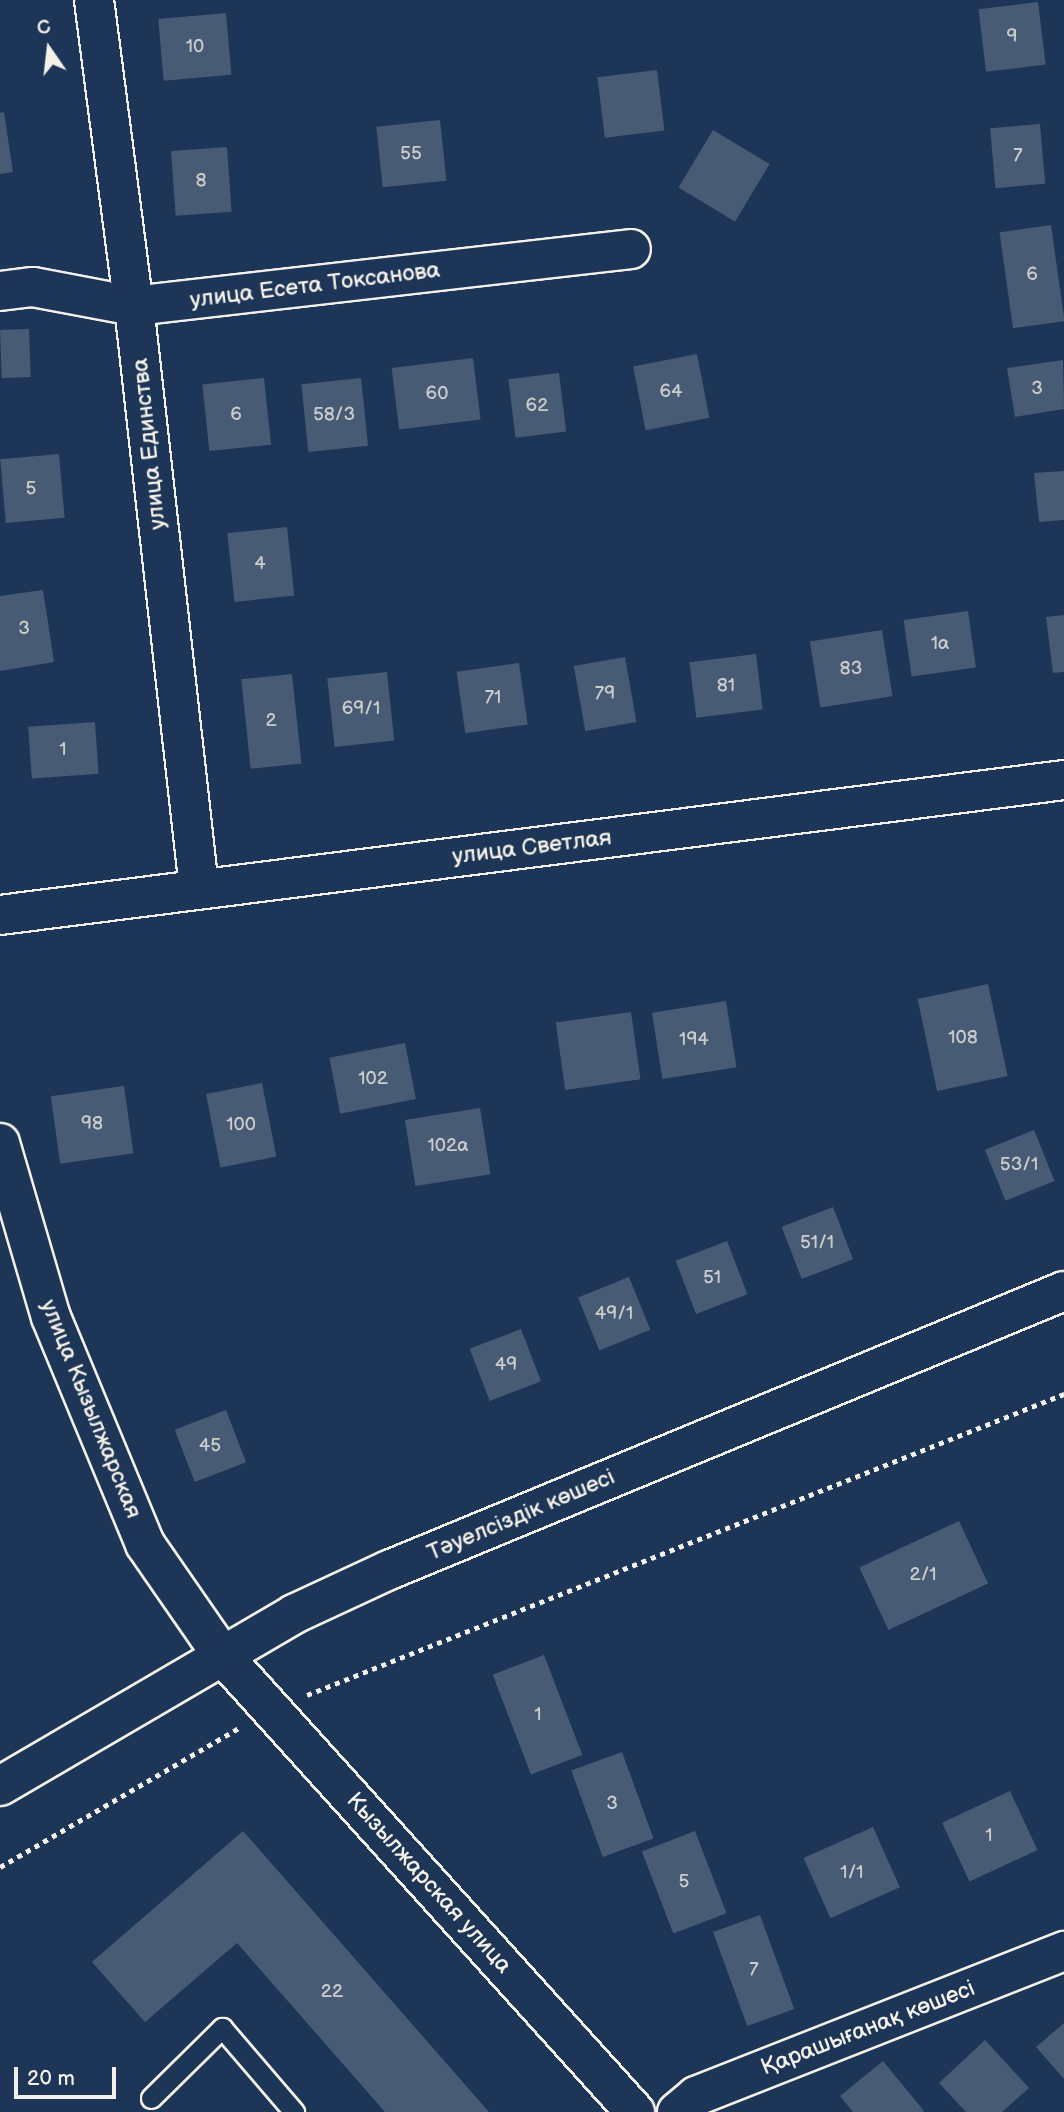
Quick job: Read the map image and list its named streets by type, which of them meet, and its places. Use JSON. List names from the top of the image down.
{
  "streets": {
    "street": [
      "улица Есета Токсанова",
      "улица Единства",
      "улица Светлая",
      "улица Кызылжарская",
      "Тәуелсіздік көшесі",
      "Кызылжарская улица",
      "Қарашығанақ көшесі"
    ]
  },
  "crossings": [
    ["улица Есета Токсанова", "улица Единства"],
    ["улица Единства", "улица Светлая"],
    ["улица Кызылжарская", "Тәуелсіздік көшесі"],
    ["улица Кызылжарская", "Кызылжарская улица"],
    ["Тәуелсіздік көшесі", "Кызылжарская улица"]
  ],
  "house_numbers": [
    "9",
    "10",
    "55",
    "7",
    "8",
    "6",
    "3",
    "64",
    "60",
    "62",
    "6",
    "58/3",
    "5",
    "4",
    "3",
    "1а",
    "83",
    "81",
    "79",
    "71",
    "69/1",
    "2",
    "1",
    "108",
    "194",
    "102",
    "98",
    "100",
    "102а",
    "53/1",
    "51/1",
    "51",
    "49/1",
    "49",
    "45",
    "2/1",
    "1",
    "3",
    "1",
    "1/1",
    "5",
    "7",
    "22"
  ],
  "scale_bar": "20 m",
  "north": "top"
}
